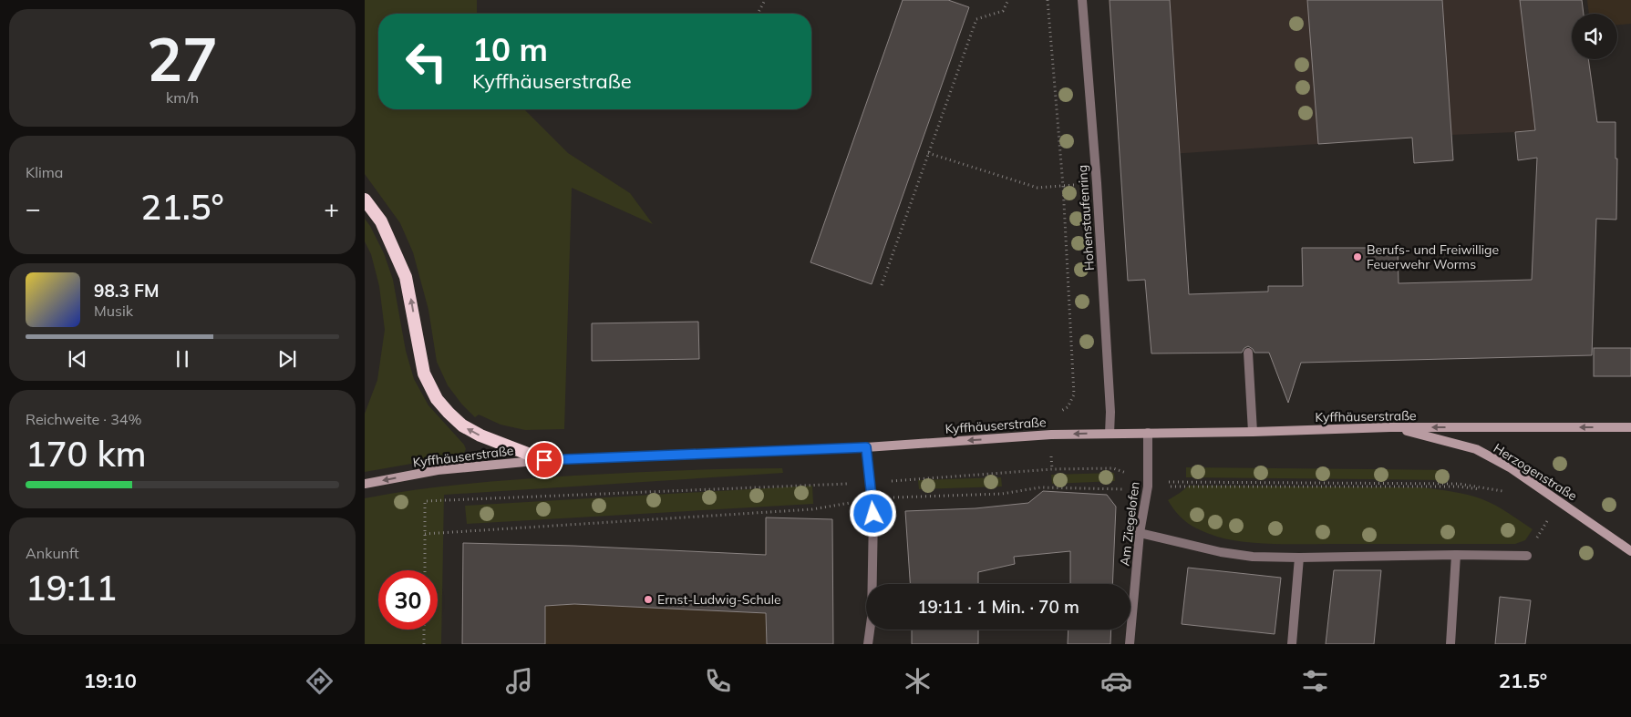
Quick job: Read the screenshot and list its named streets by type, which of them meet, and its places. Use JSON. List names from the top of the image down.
{
  "streets": {
    "main road": ["Kyffhäuserstraße", "Herzogenstraße"],
    "street": ["Hohenstaufenring", "Am Ziegelofen"]
  },
  "crossings": [
    ["Hohenstaufenring", "Kyffhäuserstraße"],
    ["Kyffhäuserstraße", "Herzogenstraße"],
    ["Kyffhäuserstraße", "Am Ziegelofen"]
  ],
  "one_way": ["Kyffhäuserstraße"],
  "places": ["Berufs- und Freiwillige Feuerwehr Worms", "Ernst-Ludwig-Schule"],
  "page": {
    "tile": [
      ["27", "km/h"],
      "Klima",
      ["Reichweite · 34%", "170 km"],
      ["Ankunft", "19:11"]
    ],
    "turn": ["10 m", "Kyffhäuserstraße"],
    "heat": ["−", "21.5°", "+"],
    "song": ["98.3 FM", "Musik"],
    "limit": "30",
    "trip": "19:11 · 1 Min. · 70 m",
    "tabs": ["19:10", "21.5°"]
  }
}
